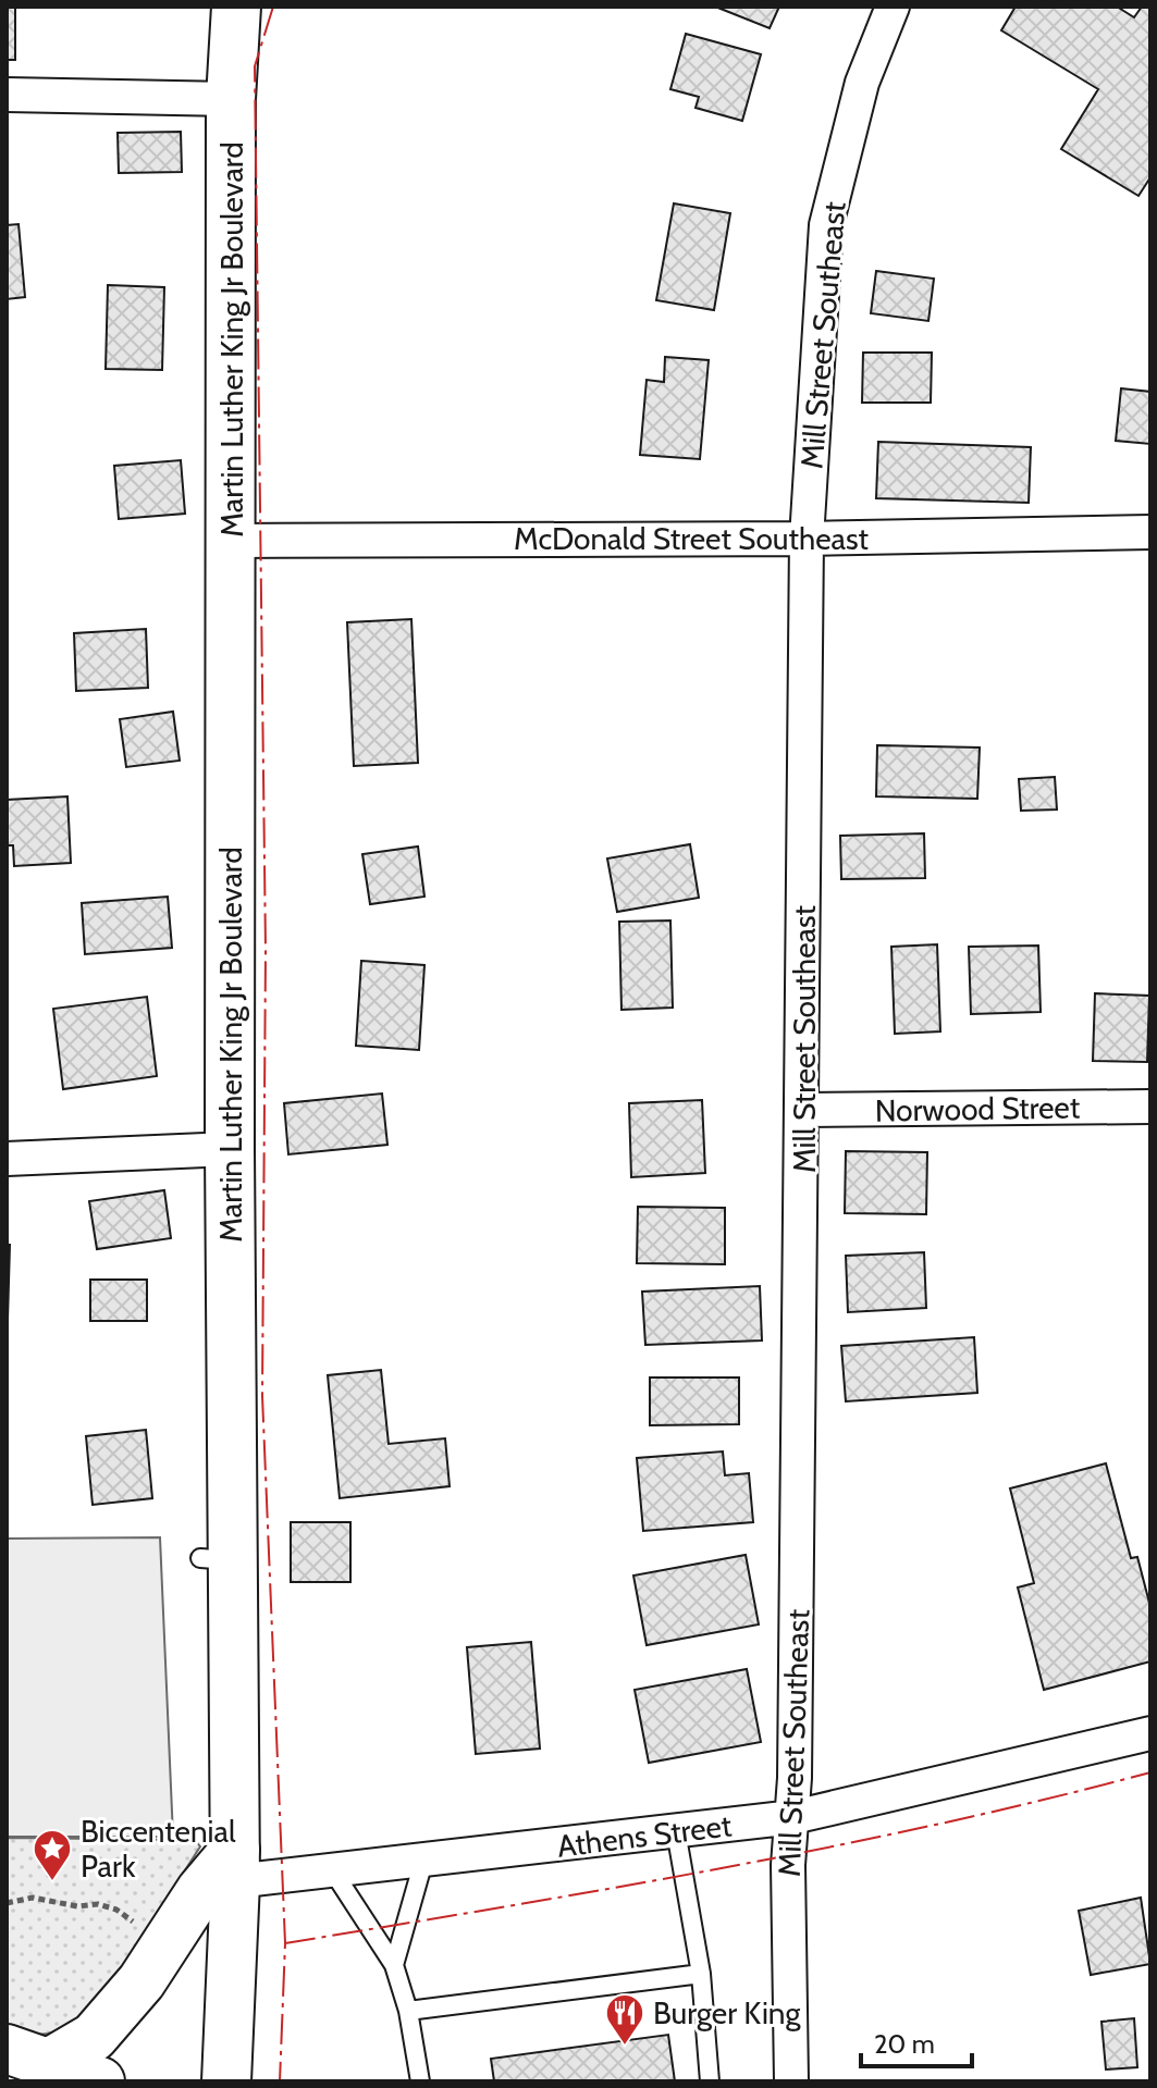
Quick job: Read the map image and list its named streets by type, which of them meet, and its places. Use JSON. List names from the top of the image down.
{
  "streets": {
    "main road": ["Martin Luther King Jr Boulevard"],
    "street": [
      "Mill Street Southeast",
      "McDonald Street Southeast",
      "Norwood Street",
      "Athens Street"
    ]
  },
  "crossings": [
    ["Mill Street Southeast", "McDonald Street Southeast"],
    ["Mill Street Southeast", "Norwood Street"],
    ["Mill Street Southeast", "Athens Street"],
    ["Martin Luther King Jr Boulevard", "McDonald Street Southeast"],
    ["Martin Luther King Jr Boulevard", "Athens Street"]
  ],
  "places": {
    "place": ["Biccentenial Park"],
    "restaurant": ["Burger King"]
  },
  "scale_bar": "20 m"
}
